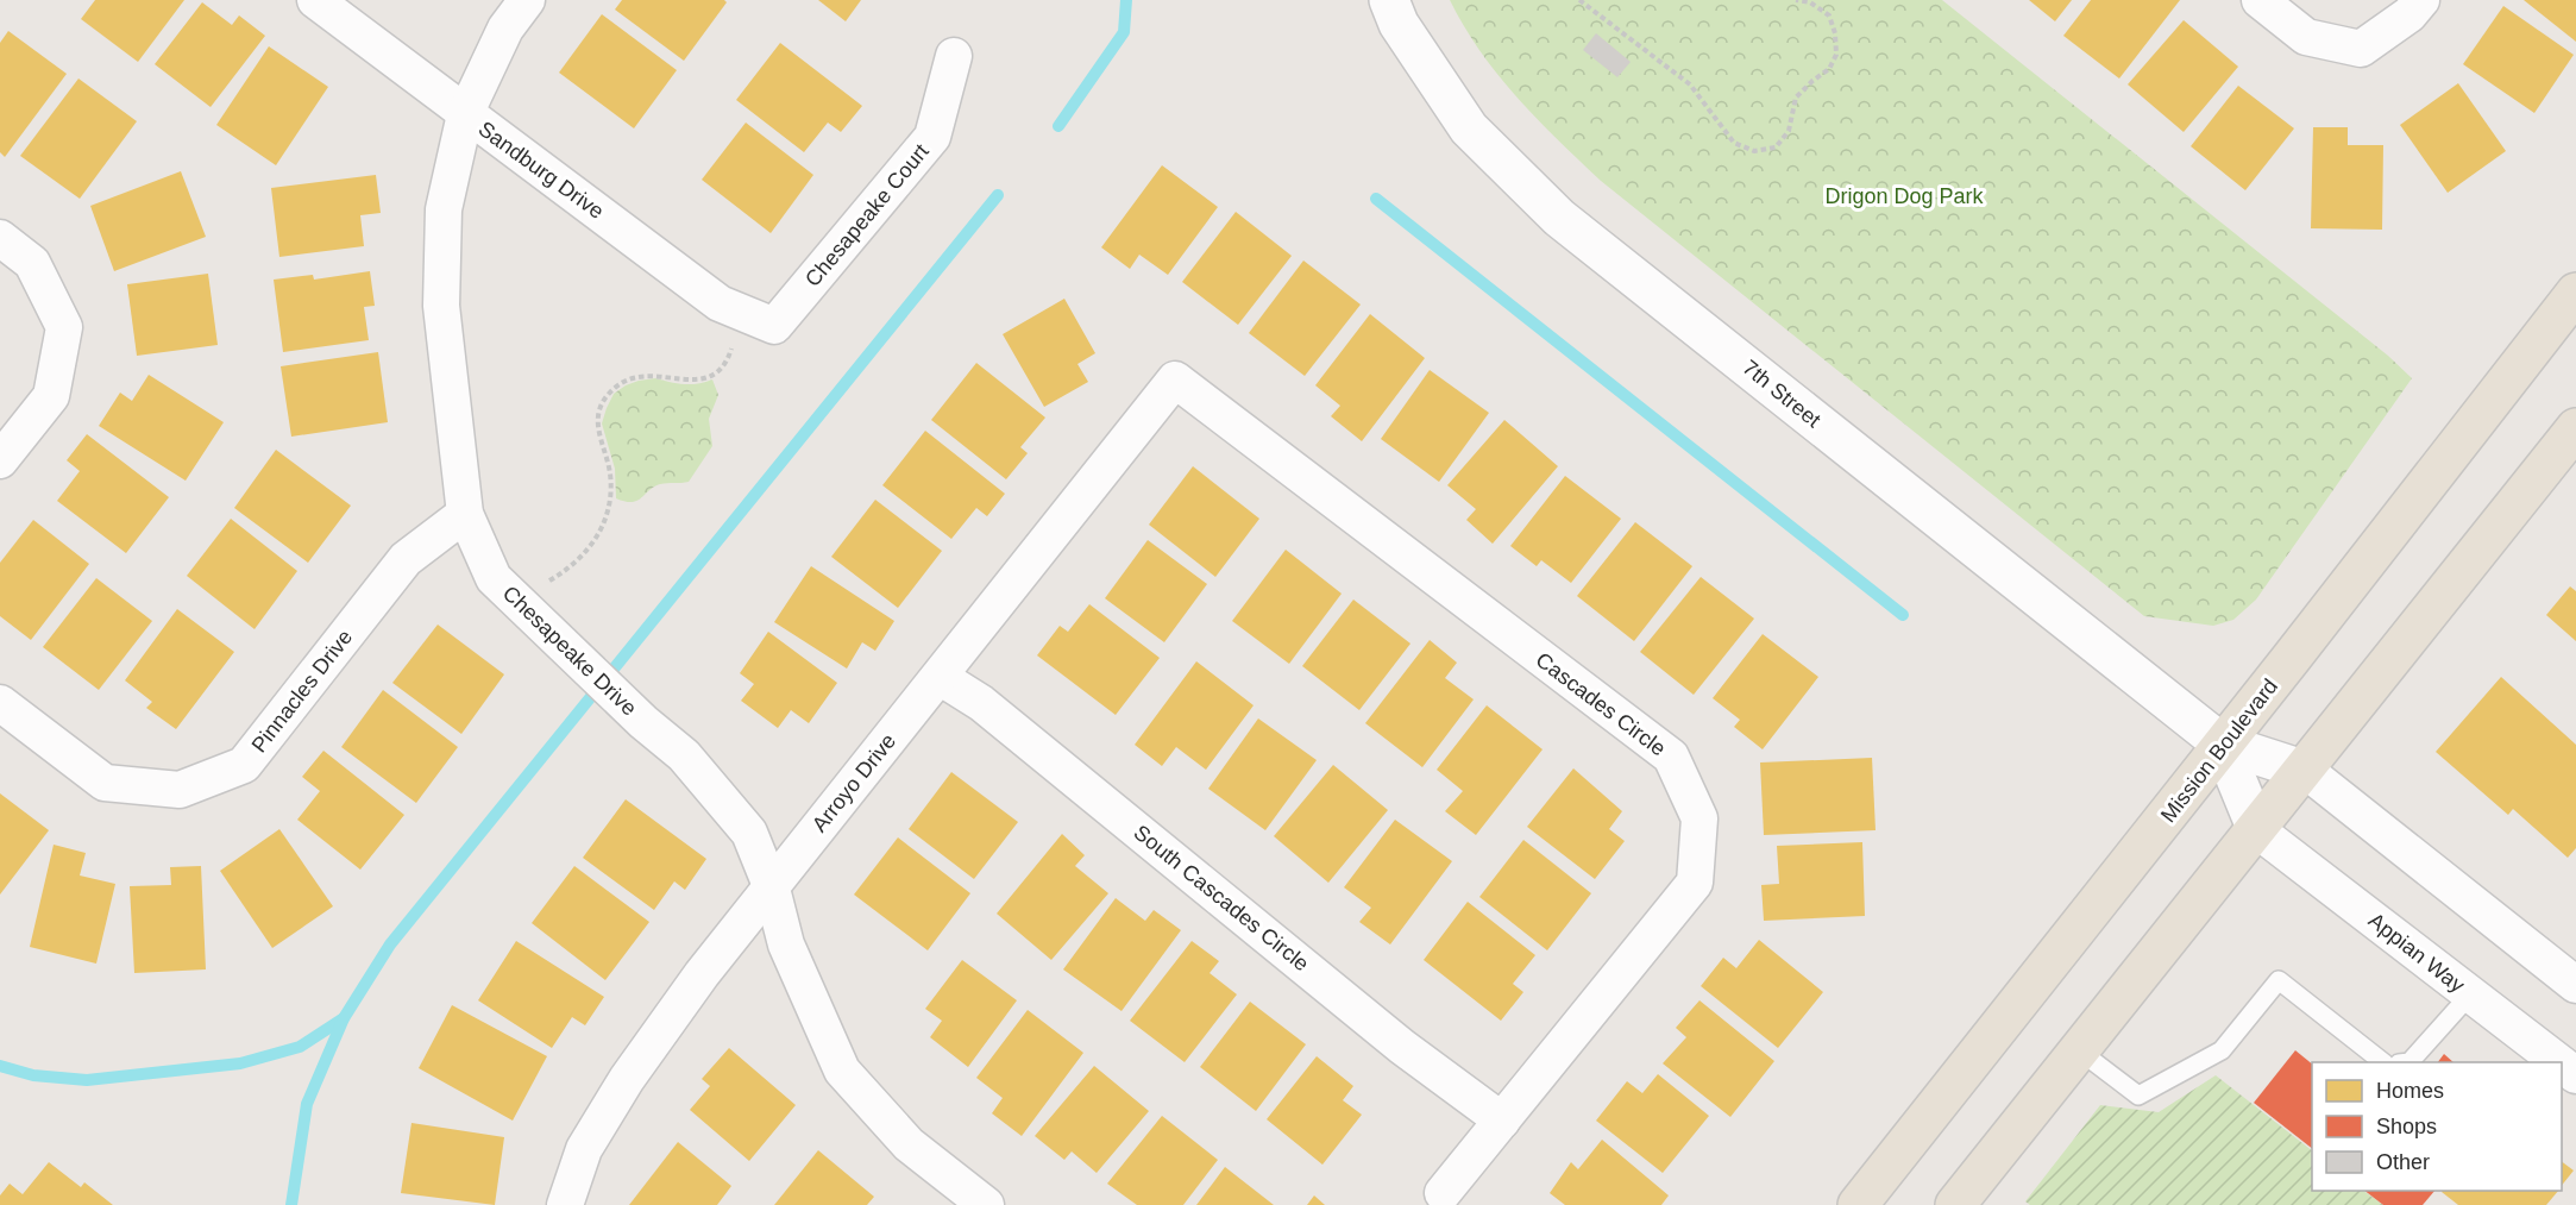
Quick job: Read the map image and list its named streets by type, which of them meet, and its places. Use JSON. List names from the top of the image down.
{
  "streets": {
    "main road": ["Mission Boulevard"],
    "street": [
      "Sandburg Drive",
      "Chesapeake Court",
      "7th Street",
      "Chesapeake Drive",
      "Pinnacles Drive",
      "Cascades Circle",
      "Arroyo Drive",
      "South Cascades Circle",
      "Appian Way"
    ]
  },
  "crossings": [
    ["Sandburg Drive", "Chesapeake Court"],
    ["Sandburg Drive", "Chesapeake Drive"],
    ["7th Street", "Mission Boulevard"],
    ["7th Street", "Appian Way"],
    ["Chesapeake Drive", "Pinnacles Drive"],
    ["Chesapeake Drive", "Arroyo Drive"],
    ["Cascades Circle", "Arroyo Drive"],
    ["Cascades Circle", "South Cascades Circle"],
    ["Arroyo Drive", "South Cascades Circle"]
  ],
  "parks": ["Drigon Dog Park"],
  "legend": ["Homes", "Shops", "Other"]
}
